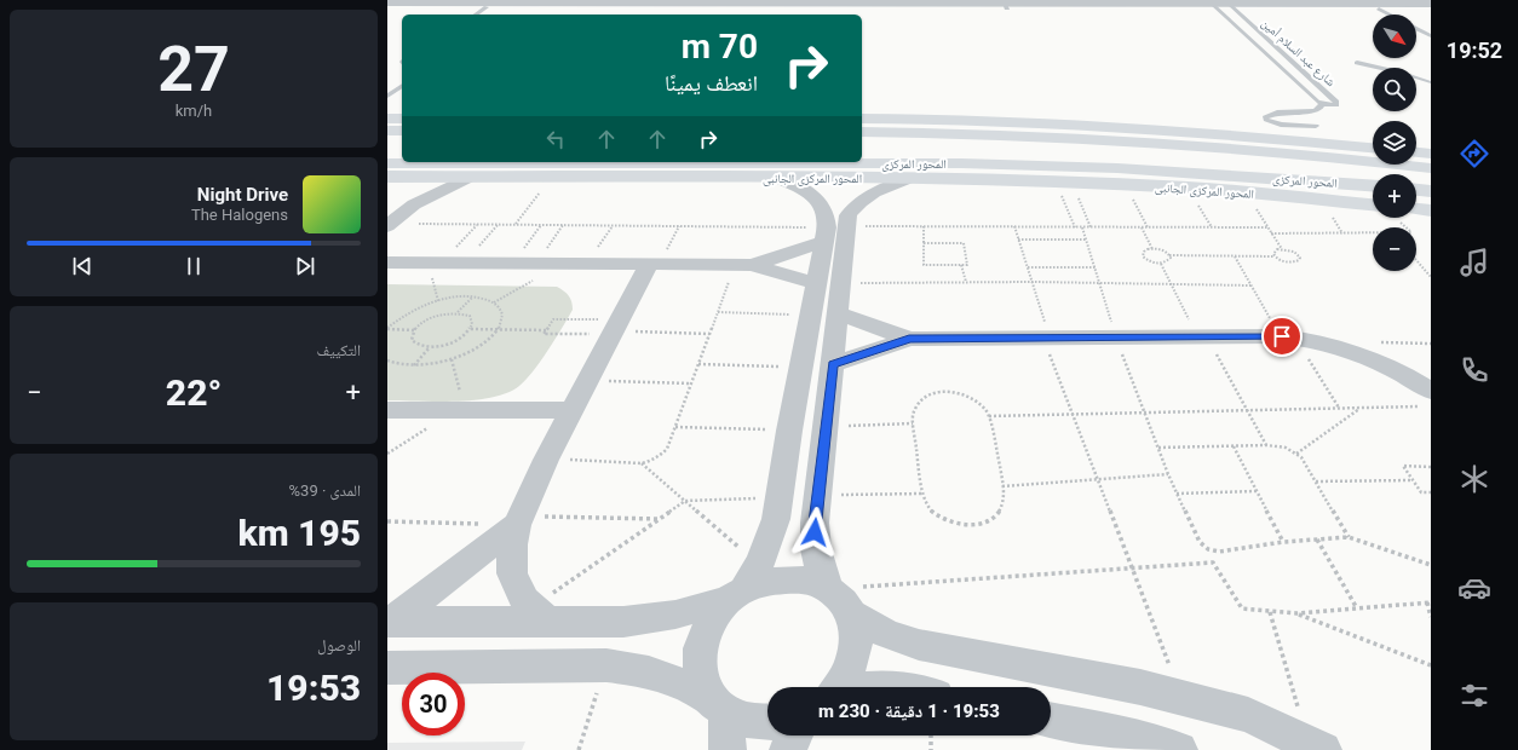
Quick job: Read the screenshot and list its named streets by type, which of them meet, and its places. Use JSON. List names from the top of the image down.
{
  "streets": {
    "main road": ["المحور المركزى", "المحور المركزى الجانبى"],
    "lane": ["شارع عبد السلام أمين"]
  },
  "north": "bottom right",
  "page": {
    "tabs": "19:52",
    "tile": [
      ["27", "km/h"],
      "التكييف",
      ["المدى · 39%", "195 km"],
      ["الوصول", "19:53"]
    ],
    "map_buttons": ["+", "−"],
    "turn": ["70 m", "انعطف يمينًا"],
    "song": ["Night Drive", "The Halogens"],
    "heat": ["−", "22°", "+"],
    "limit": "30",
    "trip": "19:53 · 1 دقيقة · 230 m"
  }
}
